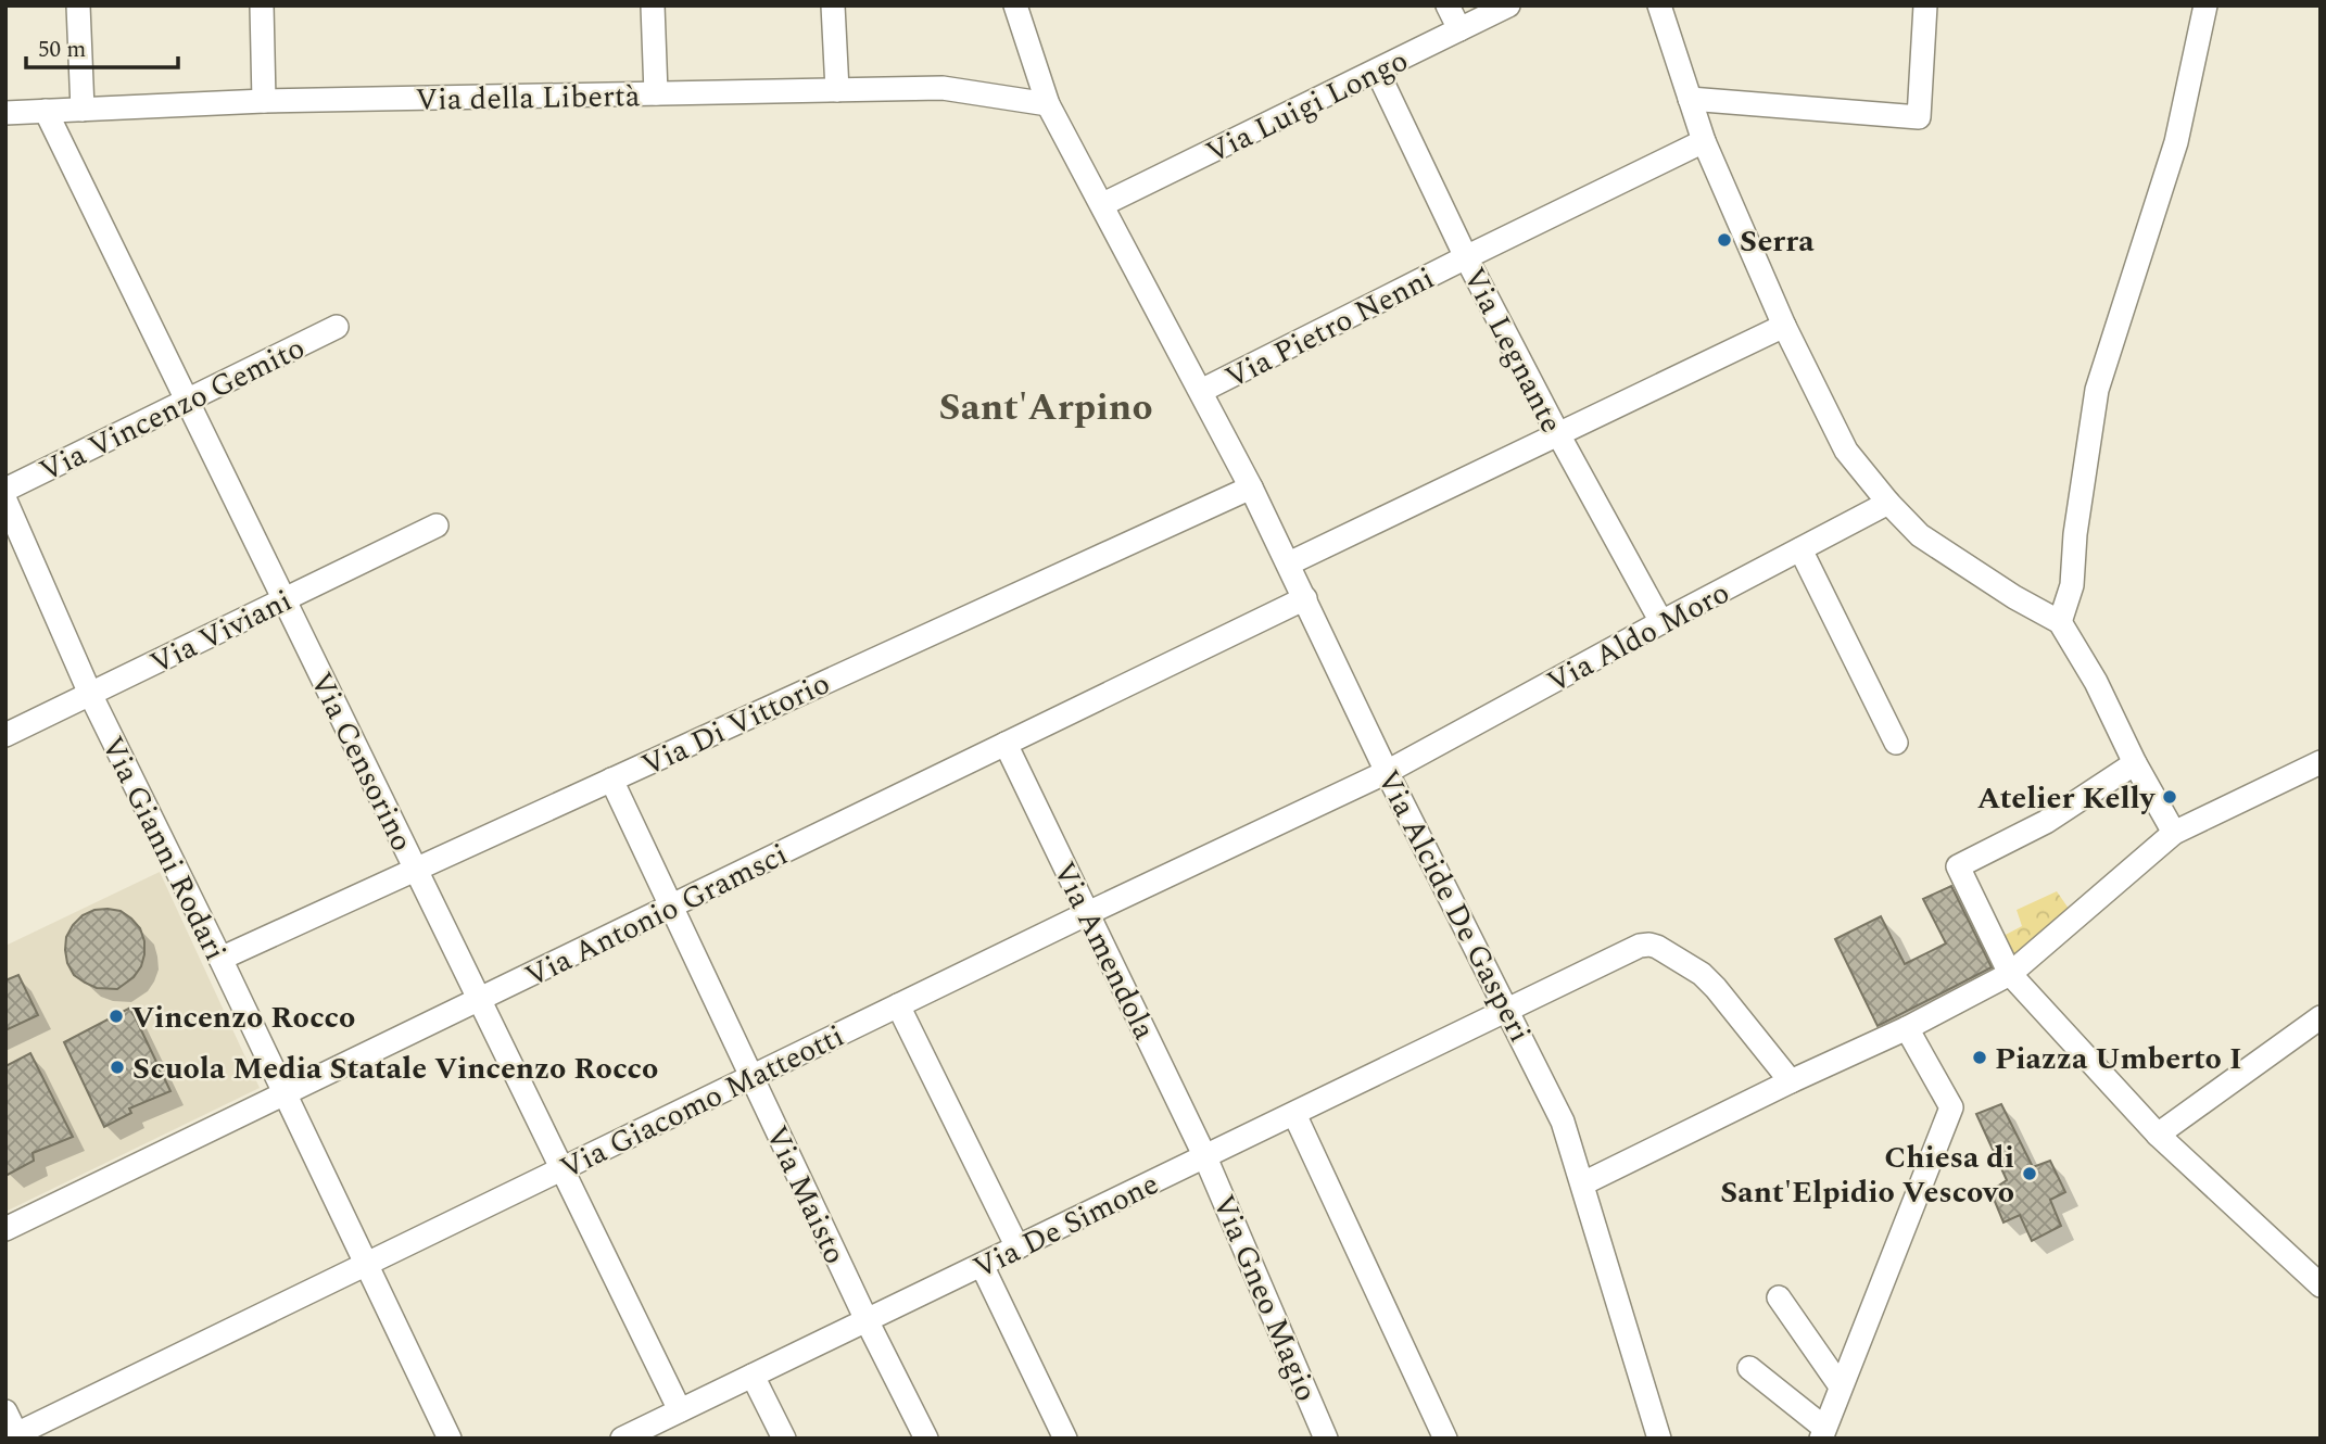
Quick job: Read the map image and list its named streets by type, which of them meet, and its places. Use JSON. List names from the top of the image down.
{
  "streets": {
    "street": [
      "Via della Libertà",
      "Via Luigi Longo",
      "Via Pietro Nenni",
      "Via Legnante",
      "Via Vincenzo Gemito",
      "Via Viviani",
      "Via Aldo Moro",
      "Via Di Vittorio",
      "Via Censorino",
      "Via Gianni Rodari",
      "Via Alcide De Gasperi",
      "Via Antonio Gramsci",
      "Via Amendola",
      "Via Giacomo Matteotti",
      "Via Maisto",
      "Via De Simone",
      "Via Gneo Magio"
    ]
  },
  "crossings": [
    ["Via della Libertà", "Via Censorino"],
    ["Via della Libertà", "Via Alcide De Gasperi"],
    ["Via Luigi Longo", "Via Legnante"],
    ["Via Luigi Longo", "Via Alcide De Gasperi"],
    ["Via Pietro Nenni", "Via Legnante"],
    ["Via Pietro Nenni", "Via Alcide De Gasperi"],
    ["Via Legnante", "Via Aldo Moro"],
    ["Via Vincenzo Gemito", "Via Censorino"],
    ["Via Viviani", "Via Censorino"],
    ["Via Viviani", "Via Gianni Rodari"],
    ["Via Aldo Moro", "Via Alcide De Gasperi"],
    ["Via Aldo Moro", "Via Giacomo Matteotti"],
    ["Via Di Vittorio", "Via Censorino"],
    ["Via Di Vittorio", "Via Gianni Rodari"],
    ["Via Di Vittorio", "Via Alcide De Gasperi"],
    ["Via Di Vittorio", "Via Maisto"],
    ["Via Censorino", "Via Antonio Gramsci"],
    ["Via Censorino", "Via Giacomo Matteotti"],
    ["Via Censorino", "Via De Simone"],
    ["Via Gianni Rodari", "Via Antonio Gramsci"],
    ["Via Gianni Rodari", "Via Giacomo Matteotti"],
    ["Via Alcide De Gasperi", "Via Antonio Gramsci"],
    ["Via Alcide De Gasperi", "Via Giacomo Matteotti"],
    ["Via Alcide De Gasperi", "Via De Simone"],
    ["Via Antonio Gramsci", "Via Amendola"],
    ["Via Antonio Gramsci", "Via Maisto"],
    ["Via Amendola", "Via Giacomo Matteotti"],
    ["Via Amendola", "Via De Simone"],
    ["Via Amendola", "Via Gneo Magio"],
    ["Via Giacomo Matteotti", "Via Maisto"],
    ["Via Maisto", "Via De Simone"],
    ["Via De Simone", "Via Gneo Magio"]
  ],
  "districts": ["Sant'Arpino"],
  "places": [
    "Serra",
    "Atelier Kelly",
    "Vincenzo Rocco",
    "Piazza Umberto I",
    "Scuola Media Statale Vincenzo Rocco",
    "Chiesa di Sant'Elpidio Vescovo"
  ],
  "scale_bar": "50 m"
}
